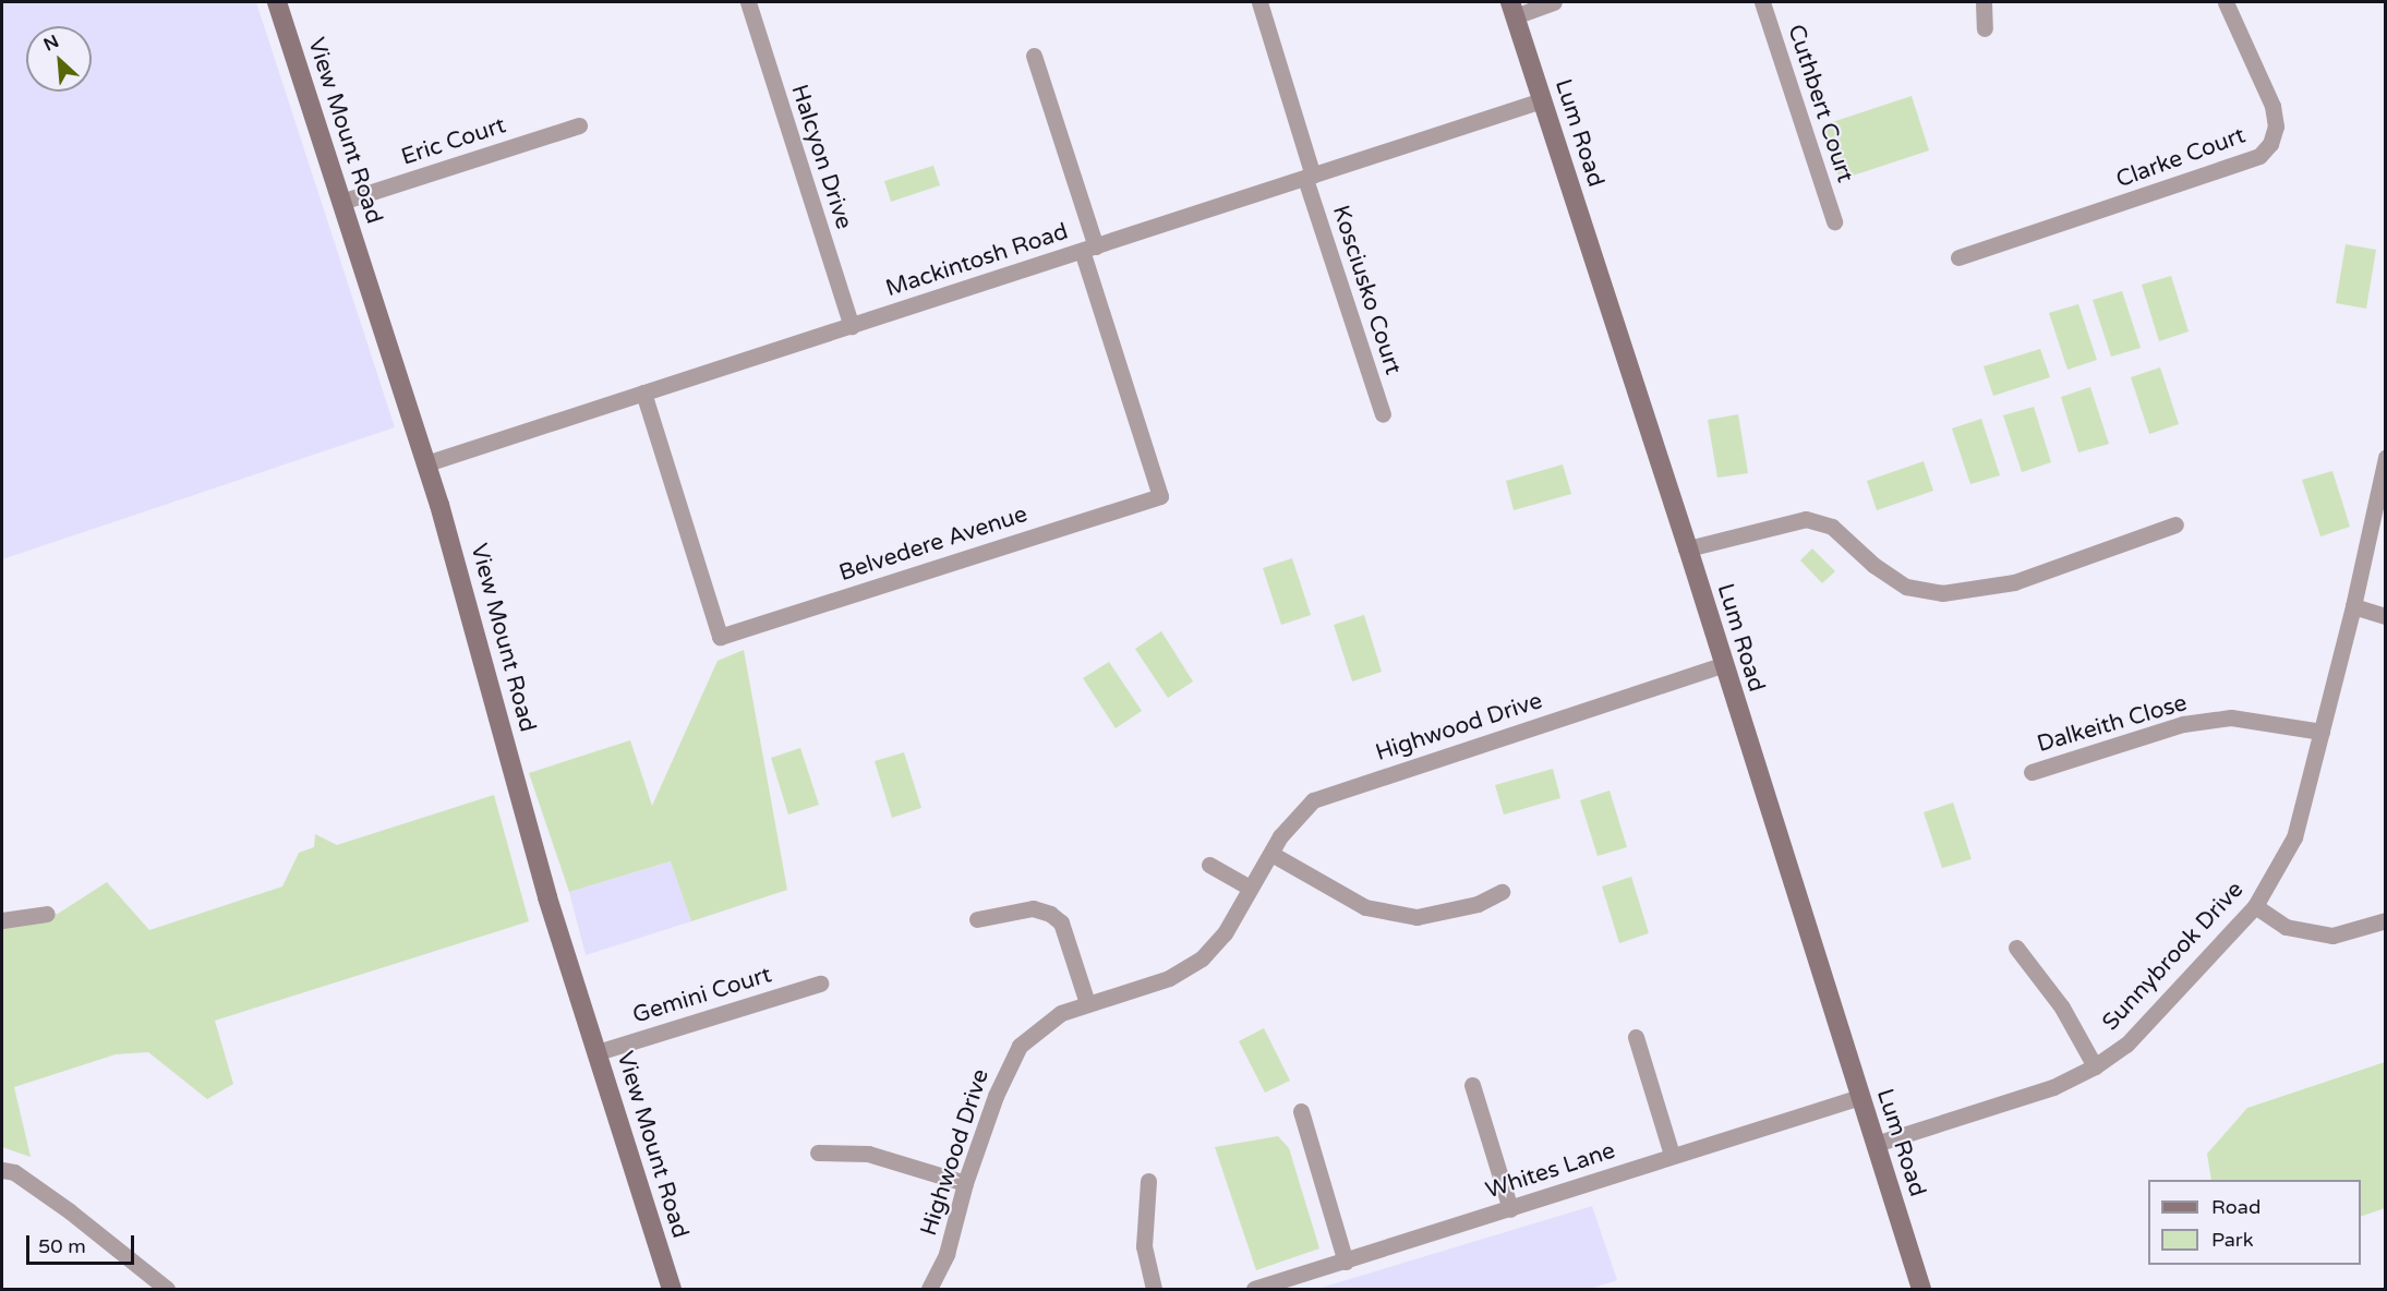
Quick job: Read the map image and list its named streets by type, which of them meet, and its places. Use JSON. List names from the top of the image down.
{
  "streets": {
    "street": [
      "Cuthbert Court",
      "View Mount Road",
      "Lum Road",
      "Eric Court",
      "Halcyon Drive",
      "Clarke Court",
      "Mackintosh Road",
      "Kosciusko Court",
      "Belvedere Avenue",
      "Dalkeith Close",
      "Highwood Drive",
      "Sunnybrook Drive",
      "Gemini Court",
      "Whites Lane"
    ]
  },
  "crossings": [
    ["View Mount Road", "Eric Court"],
    ["View Mount Road", "Mackintosh Road"],
    ["View Mount Road", "Gemini Court"],
    ["Lum Road", "Mackintosh Road"],
    ["Lum Road", "Highwood Drive"],
    ["Lum Road", "Sunnybrook Drive"],
    ["Lum Road", "Whites Lane"],
    ["Halcyon Drive", "Mackintosh Road"],
    ["Mackintosh Road", "Kosciusko Court"],
    ["Mackintosh Road", "Belvedere Avenue"],
    ["Dalkeith Close", "Sunnybrook Drive"]
  ],
  "legend": ["Road", "Park"],
  "scale_bar": "50 m",
  "north": "top left"
}
